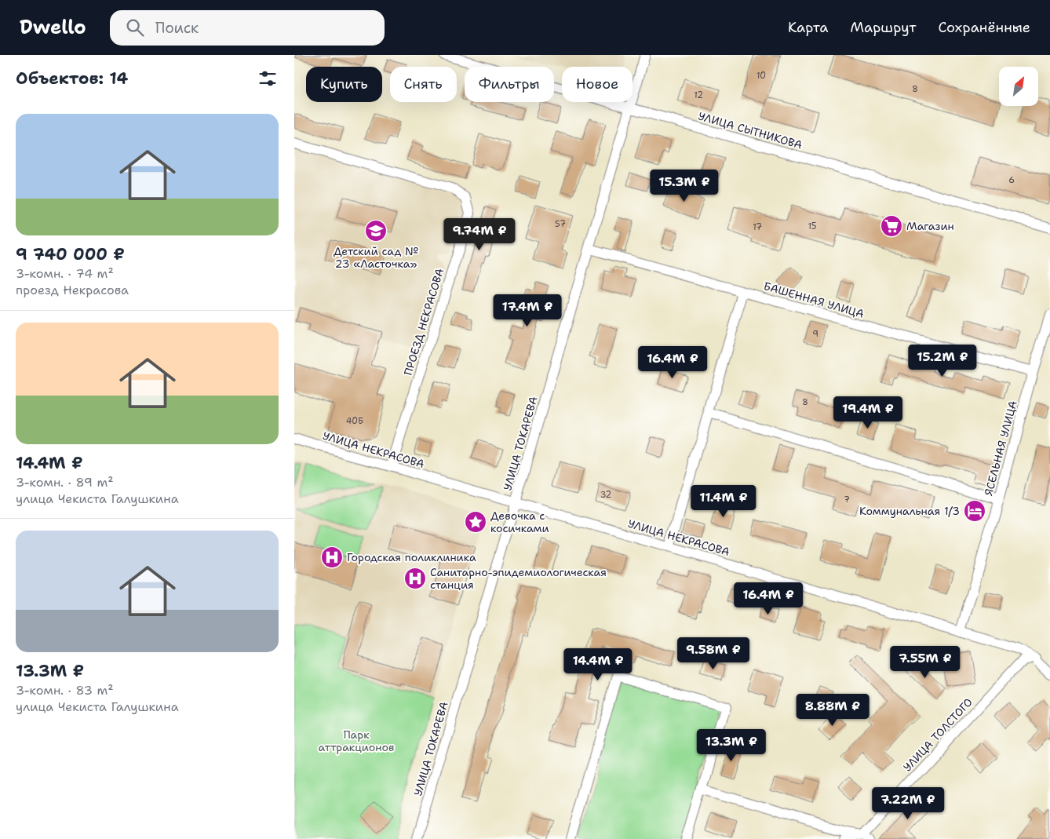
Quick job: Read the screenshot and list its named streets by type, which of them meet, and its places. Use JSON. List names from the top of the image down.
{
  "streets": {
    "street": [
      "УЛИЦА СЫТНИКОВА",
      "БАШЕННАЯ УЛИЦА",
      "ПРОЕЗД НЕКРАСОВА",
      "УЛИЦА ТОКАРЕВА",
      "ЯСЕЛЬНАЯ УЛИЦА",
      "УЛИЦА НЕКРАСОВА",
      "УЛИЦА ТОЛСТОГО"
    ]
  },
  "crossings": [
    ["УЛИЦА СЫТНИКОВА", "УЛИЦА ТОКАРЕВА"],
    ["БАШЕННАЯ УЛИЦА", "УЛИЦА ТОКАРЕВА"],
    ["БАШЕННАЯ УЛИЦА", "ЯСЕЛЬНАЯ УЛИЦА"],
    ["ПРОЕЗД НЕКРАСОВА", "УЛИЦА НЕКРАСОВА"],
    ["УЛИЦА ТОКАРЕВА", "УЛИЦА НЕКРАСОВА"],
    ["ЯСЕЛЬНАЯ УЛИЦА", "УЛИЦА НЕКРАСОВА"],
    ["УЛИЦА НЕКРАСОВА", "УЛИЦА ТОЛСТОГО"]
  ],
  "parks": ["Парк аттракционов"],
  "places": {
    "supermarket": ["Магазин"],
    "school or university": ["Детский сад № 23 «Ласточка»"],
    "hotel": ["Коммунальная 1/3"],
    "place": ["Девочка с косичками"],
    "hospital": ["Городская поликлиника", "Санитарно-эпидемиологическая станция"]
  },
  "house_numbers": [
    "10",
    "8",
    "12",
    "6",
    "57",
    "15",
    "17",
    "9",
    "8",
    "40Б",
    "32",
    "7"
  ],
  "north": "top right",
  "page": {
    "header": "Dwello",
    "search": "Поиск",
    "nav": ["Карта", "Маршрут", "Сохранённые"],
    "heading": "Объектов: 14",
    "chip": [
      "Купить",
      "Снять",
      "Фильтры",
      "Новое"
    ],
    "list": [
      {
        "name": "9 740 000 ₽",
        "note": "3-комн. · 74 m² · проезд Некрасова"
      },
      {
        "name": "14.4M ₽",
        "note": "3-комн. · 89 m² · улица Чекиста Галушкина"
      },
      {
        "name": "13.3M ₽",
        "note": "3-комн. · 83 m² · улица Чекиста Галушкина"
      }
    ],
    "price": [
      "15.3M ₽",
      "9.74M ₽",
      "17.4M ₽",
      "15.2M ₽",
      "16.4M ₽",
      "19.4M ₽",
      "11.4M ₽",
      "16.4M ₽",
      "9.58M ₽",
      "7.55M ₽",
      "14.4M ₽",
      "8.88M ₽",
      "13.3M ₽",
      "7.22M ₽"
    ]
  }
}
